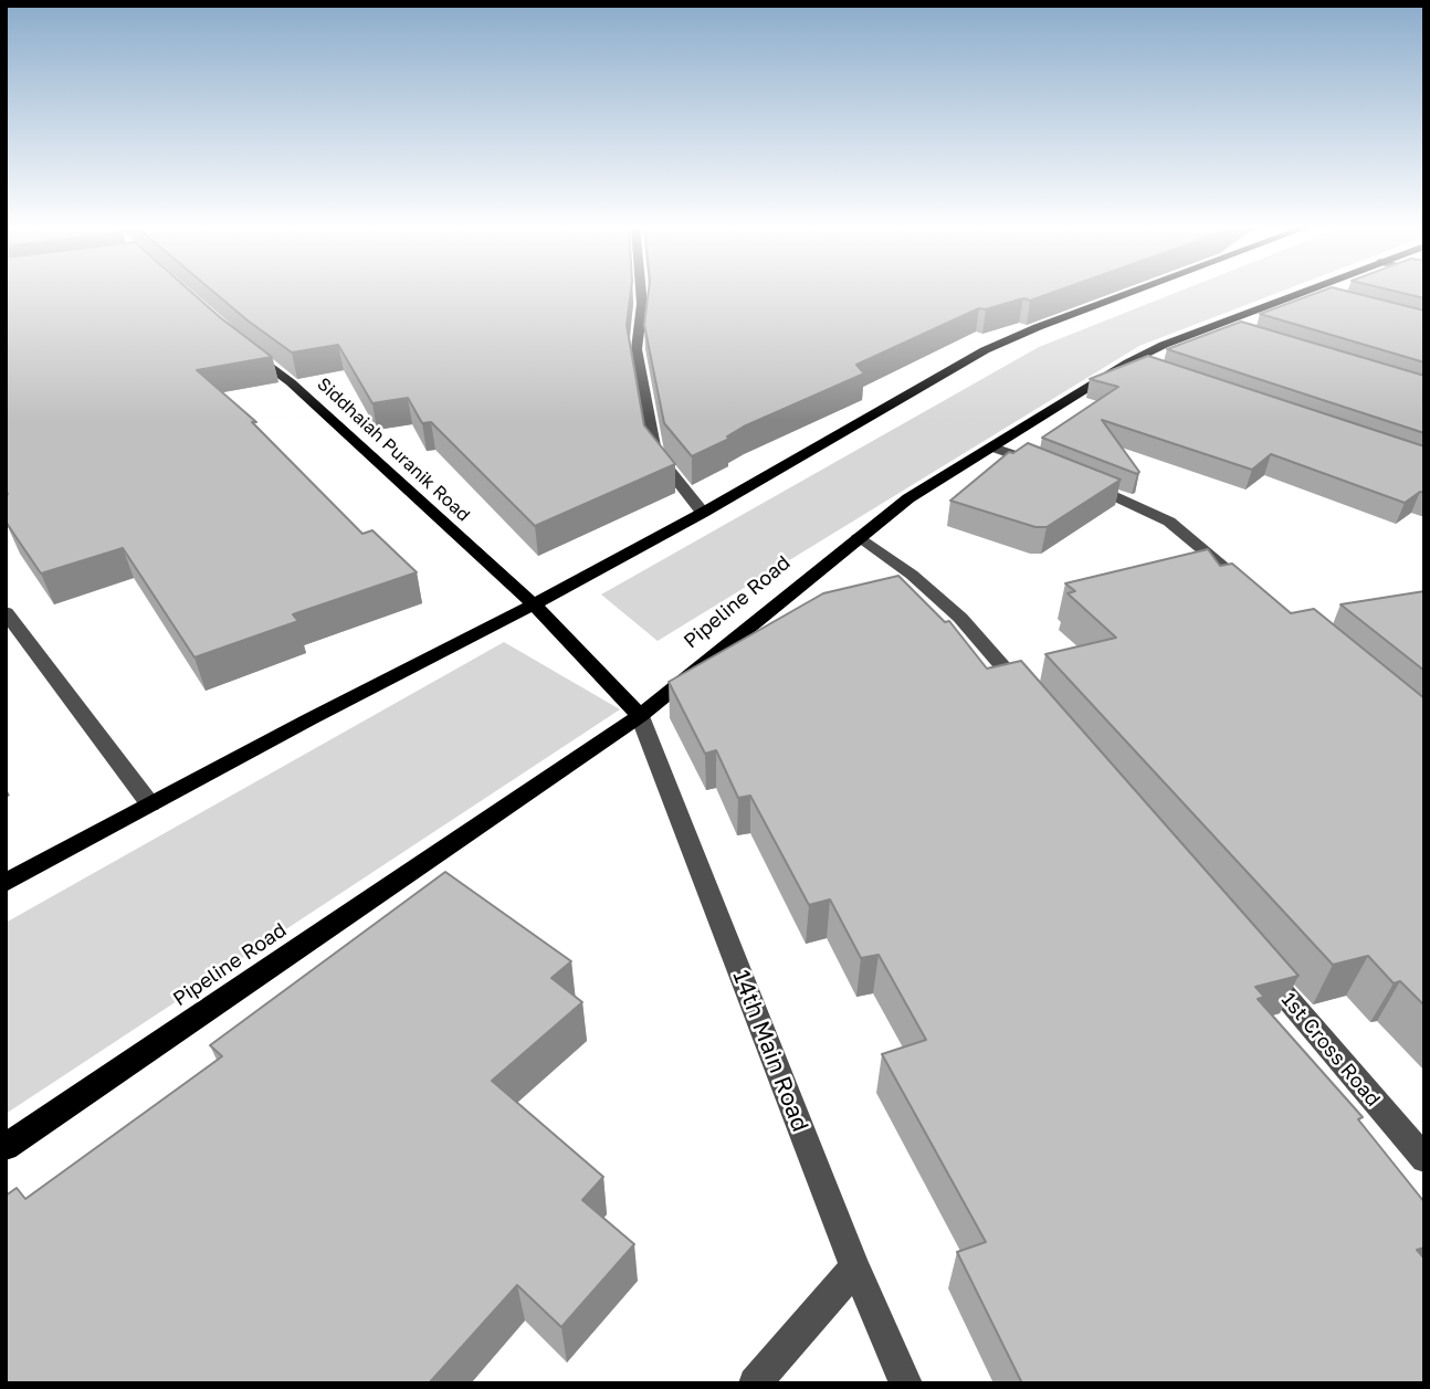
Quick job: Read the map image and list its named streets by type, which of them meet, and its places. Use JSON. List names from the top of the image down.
{
  "streets": {
    "main road": ["Siddhaiah Puranik Road", "Pipeline Road"],
    "street": ["1st Cross Road", "14th Main Road"]
  },
  "crossings": [
    ["Siddhaiah Puranik Road", "Pipeline Road"],
    ["Siddhaiah Puranik Road", "14th Main Road"],
    ["Pipeline Road", "14th Main Road"]
  ]
}
